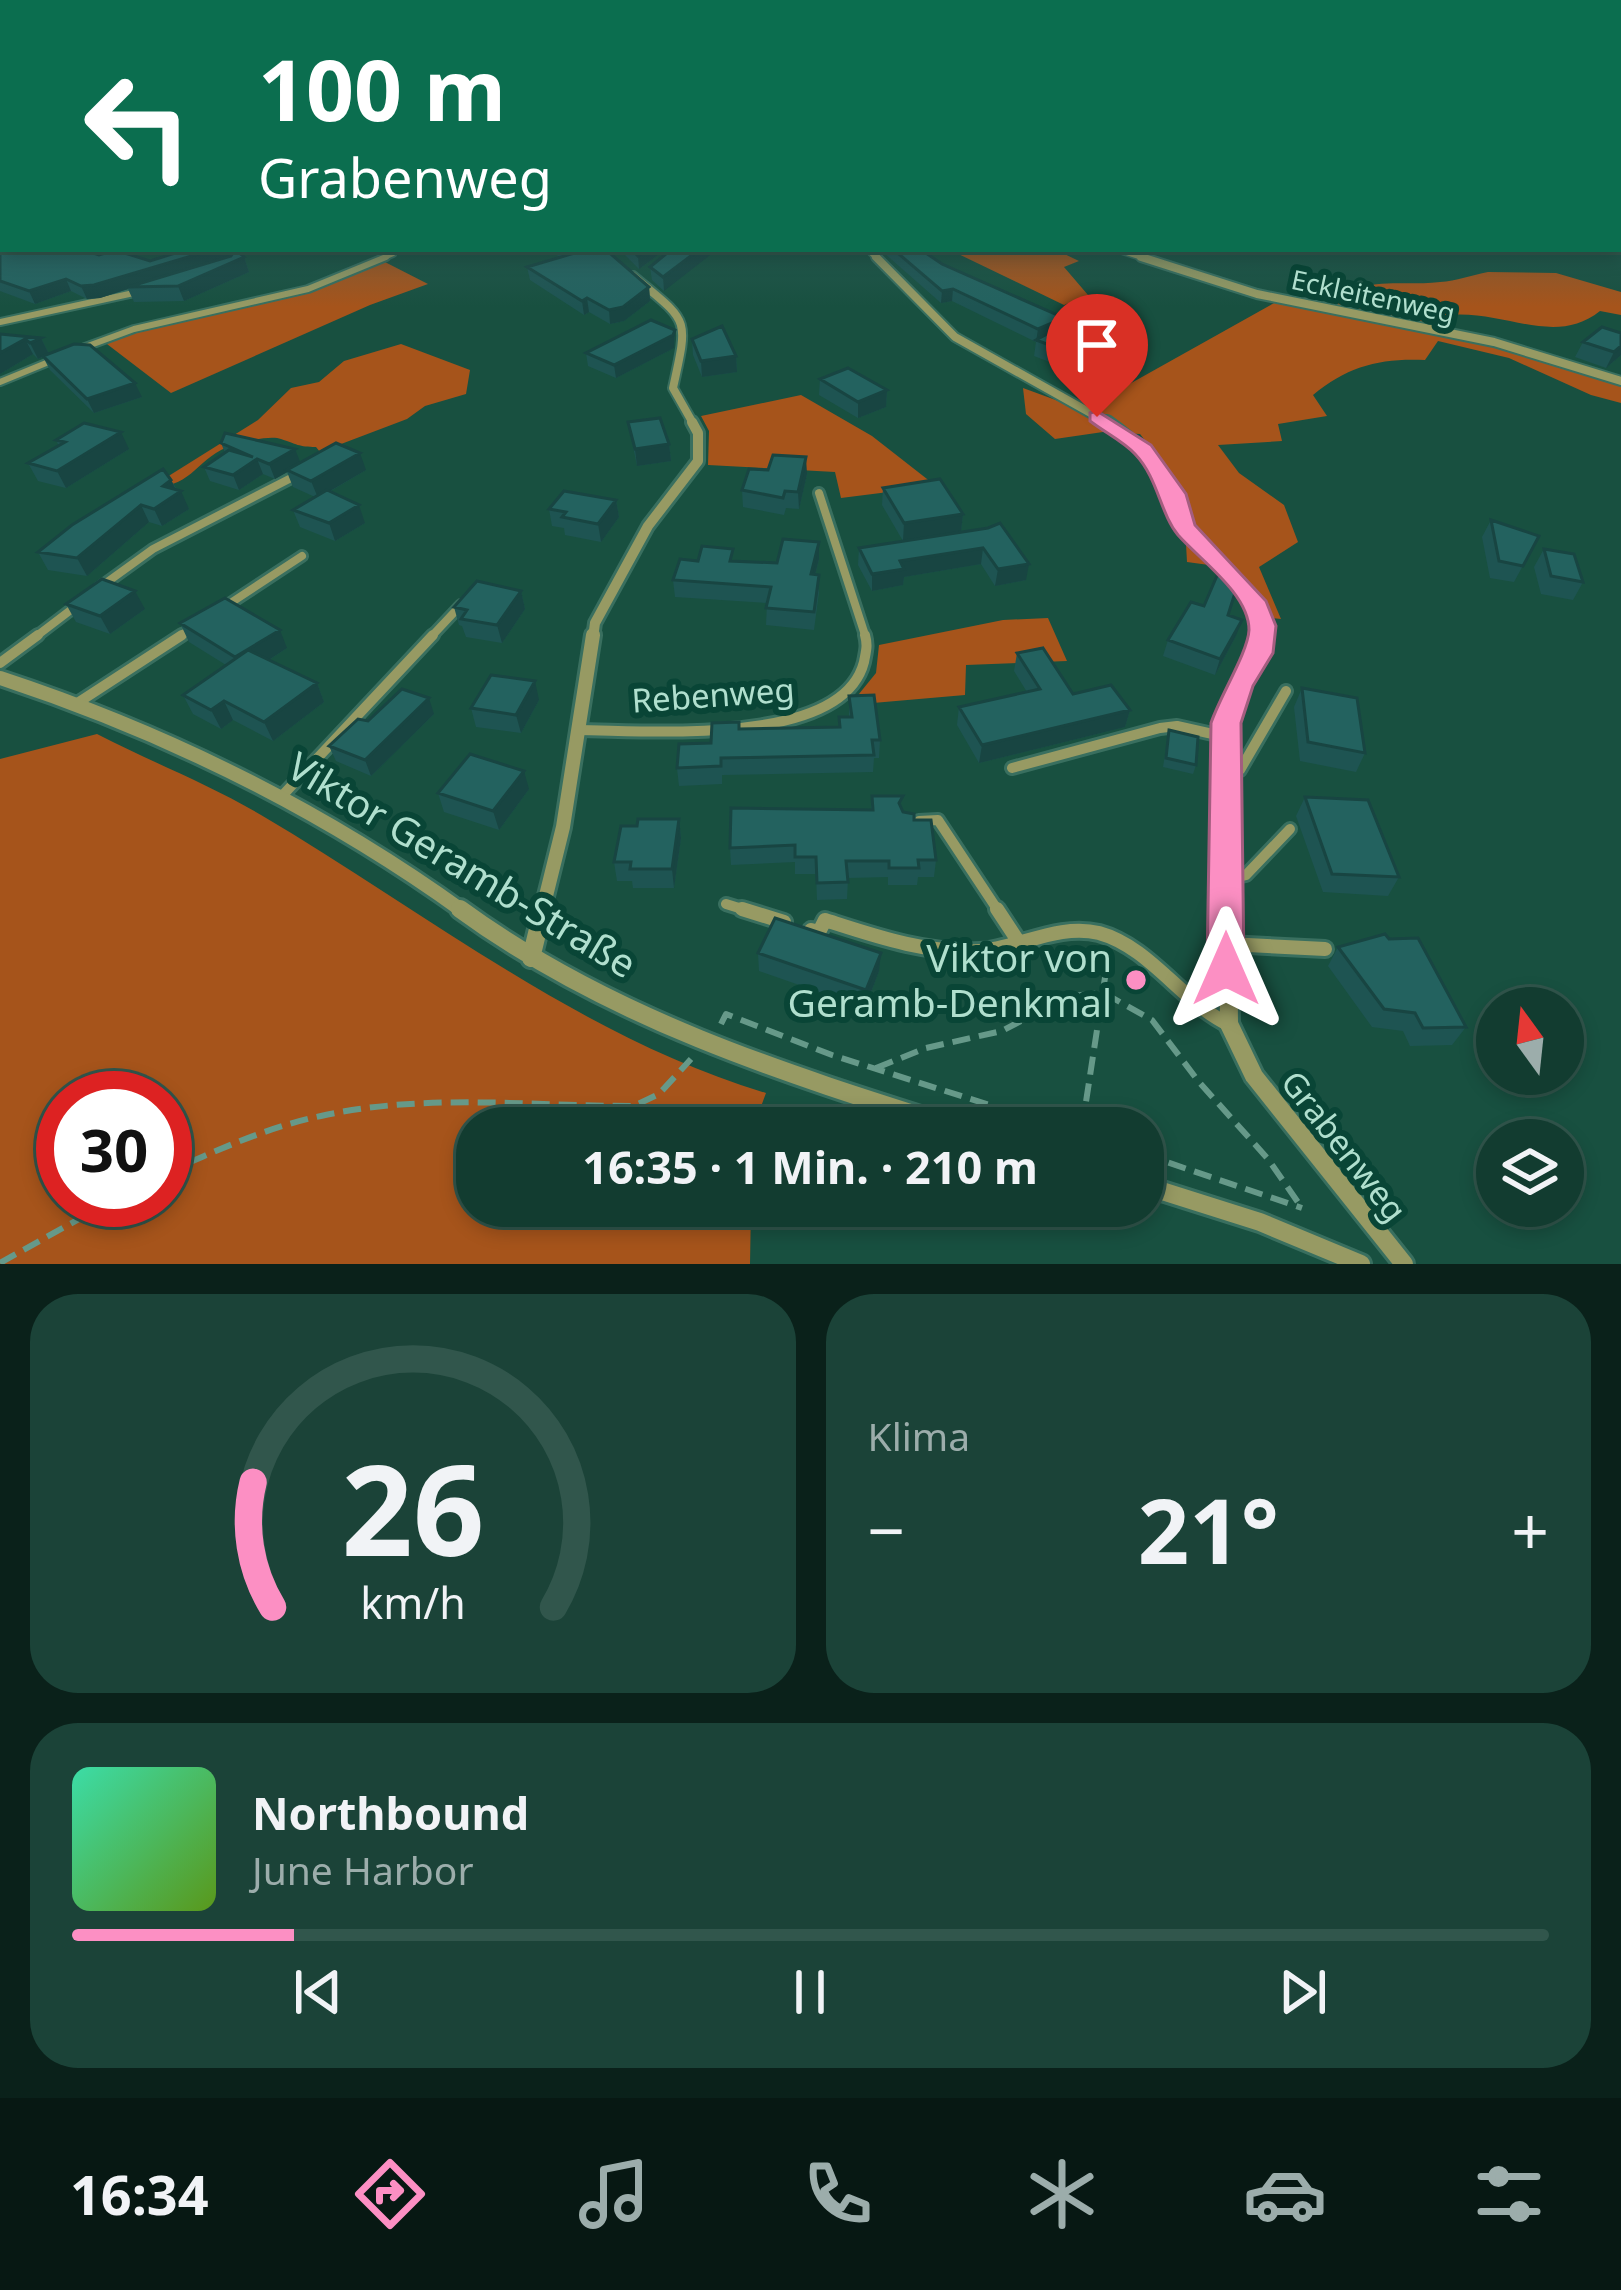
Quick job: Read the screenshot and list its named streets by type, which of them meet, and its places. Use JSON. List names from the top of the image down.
{
  "streets": {
    "street": [
      "Eckleitenweg",
      "Rebenweg",
      "Viktor Geramb-Straße",
      "Grabenweg"
    ]
  },
  "crossings": [
    ["Rebenweg", "Viktor Geramb-Straße"]
  ],
  "places": ["Viktor von Geramb-Denkmal"],
  "north": "top",
  "page": {
    "turn": ["100 m", "Grabenweg"],
    "limit": "30",
    "trip": "16:35 · 1 Min. · 210 m",
    "tile": "Klima",
    "heat": ["−", "21°", "+"],
    "song": ["Northbound", "June Harbor"],
    "tabs": "16:34",
    "gauge": ["26", "km/h"]
  }
}
